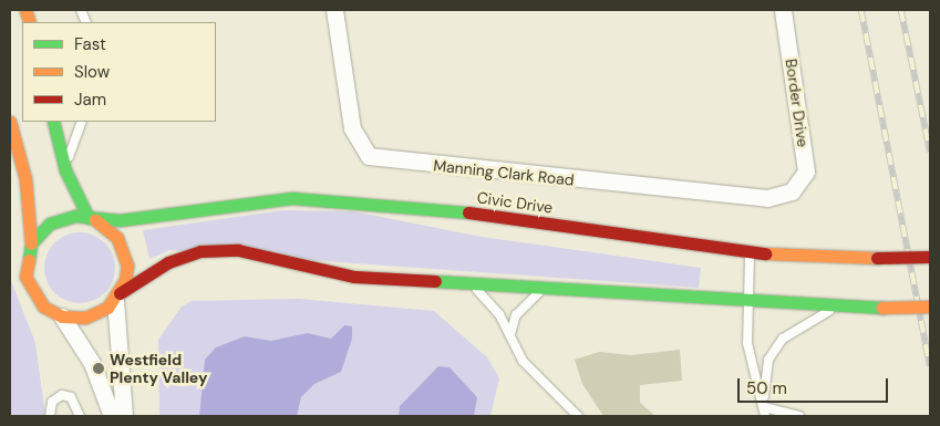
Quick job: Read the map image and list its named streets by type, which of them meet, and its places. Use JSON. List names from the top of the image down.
{
  "streets": {
    "main road": ["Civic Drive"],
    "street": ["Border Drive", "Manning Clark Road"]
  },
  "crossings": [
    ["Border Drive", "Manning Clark Road"]
  ],
  "places": ["Westfield Plenty Valley"],
  "legend": ["Fast", "Slow", "Jam"],
  "scale_bar": "50 m"
}
